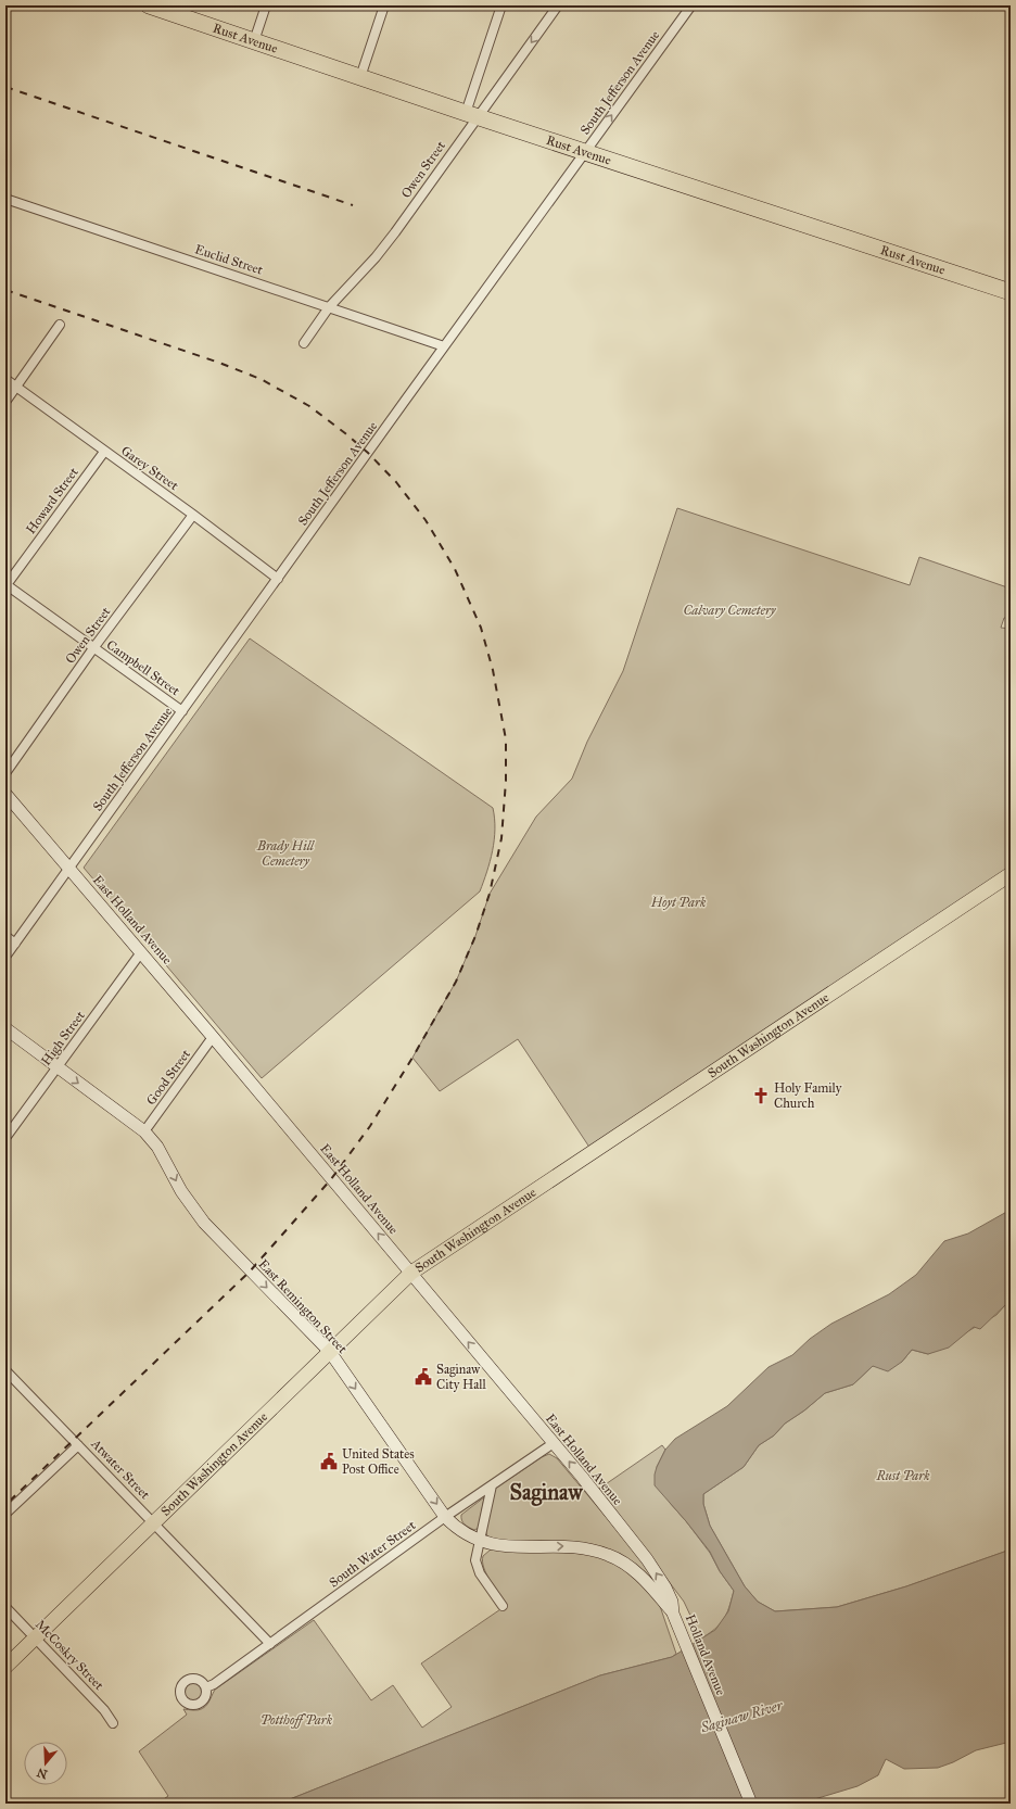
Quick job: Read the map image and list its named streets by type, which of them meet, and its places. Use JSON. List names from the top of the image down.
{
  "streets": {
    "highway": ["Rust Avenue"],
    "main road": [
      "East Holland Avenue",
      "South Washington Avenue",
      "East Remington Street",
      "Holland Avenue"
    ],
    "street": [
      "South Jefferson Avenue",
      "Owen Street",
      "Euclid Street",
      "Garey Street",
      "Howard Street",
      "Campbell Street",
      "High Street",
      "Good Street",
      "Atwater Street",
      "South Water Street",
      "McCoskry Street"
    ]
  },
  "crossings": [
    ["Rust Avenue", "South Jefferson Avenue"],
    ["Rust Avenue", "Owen Street"],
    ["South Jefferson Avenue", "Euclid Street"],
    ["South Jefferson Avenue", "Garey Street"],
    ["South Jefferson Avenue", "Campbell Street"],
    ["South Jefferson Avenue", "East Holland Avenue"],
    ["Owen Street", "Euclid Street"],
    ["Owen Street", "Garey Street"],
    ["Owen Street", "Campbell Street"],
    ["Garey Street", "Howard Street"],
    ["Howard Street", "Campbell Street"],
    ["East Holland Avenue", "South Washington Avenue"],
    ["East Holland Avenue", "High Street"],
    ["East Holland Avenue", "Good Street"],
    ["East Holland Avenue", "East Remington Street"],
    ["East Holland Avenue", "South Water Street"],
    ["East Holland Avenue", "Holland Avenue"],
    ["South Washington Avenue", "East Remington Street"],
    ["South Washington Avenue", "Atwater Street"],
    ["South Washington Avenue", "McCoskry Street"],
    ["High Street", "East Remington Street"],
    ["Good Street", "East Remington Street"],
    ["East Remington Street", "South Water Street"],
    ["East Remington Street", "Holland Avenue"],
    ["Atwater Street", "South Water Street"]
  ],
  "one_way": ["East Holland Avenue", "East Remington Street"],
  "districts": ["Saginaw"],
  "water": ["Saginaw River"],
  "parks": [
    "Calvary Cemetery",
    "Brady Hill Cemetery",
    "Hoyt Park",
    "Rust Park",
    "Potthoff Park"
  ],
  "places": {
    "church": ["Holy Family Church"],
    "public building": ["Saginaw City Hall", "United States Post Office"]
  },
  "north": "bottom"
}
